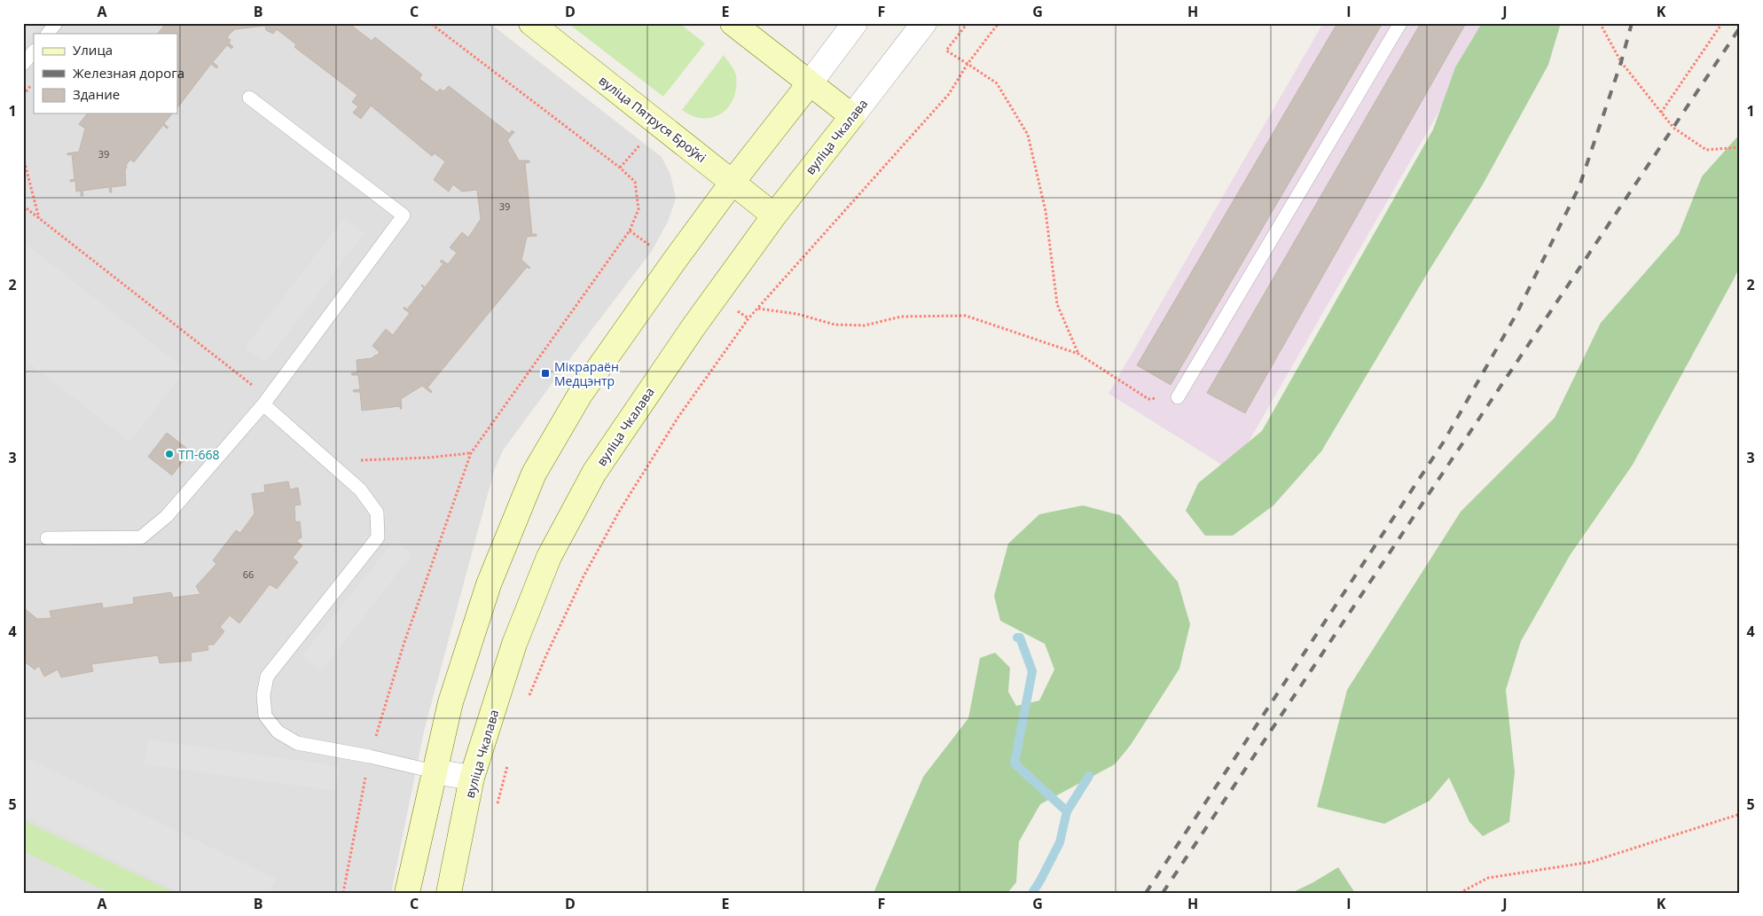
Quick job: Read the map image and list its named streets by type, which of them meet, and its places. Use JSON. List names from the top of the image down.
{
  "streets": {
    "main road": ["вуліца Пятруся Броўкі", "вуліца Чкалава"]
  },
  "crossings": [
    ["вуліца Пятруся Броўкі", "вуліца Чкалава"]
  ],
  "places": {
    "transit": ["Мікрараён Медцэнтр"],
    "other": ["ТП-668"]
  },
  "house_numbers": ["39", "39", "66"],
  "legend": ["Улица", "Железная дорога", "Здание"],
  "grid": {
    "columns": [
      "A",
      "B",
      "C",
      "D",
      "E",
      "F",
      "G",
      "H",
      "I",
      "J",
      "K"
    ],
    "rows": [
      "1",
      "2",
      "3",
      "4",
      "5"
    ]
  }
}
